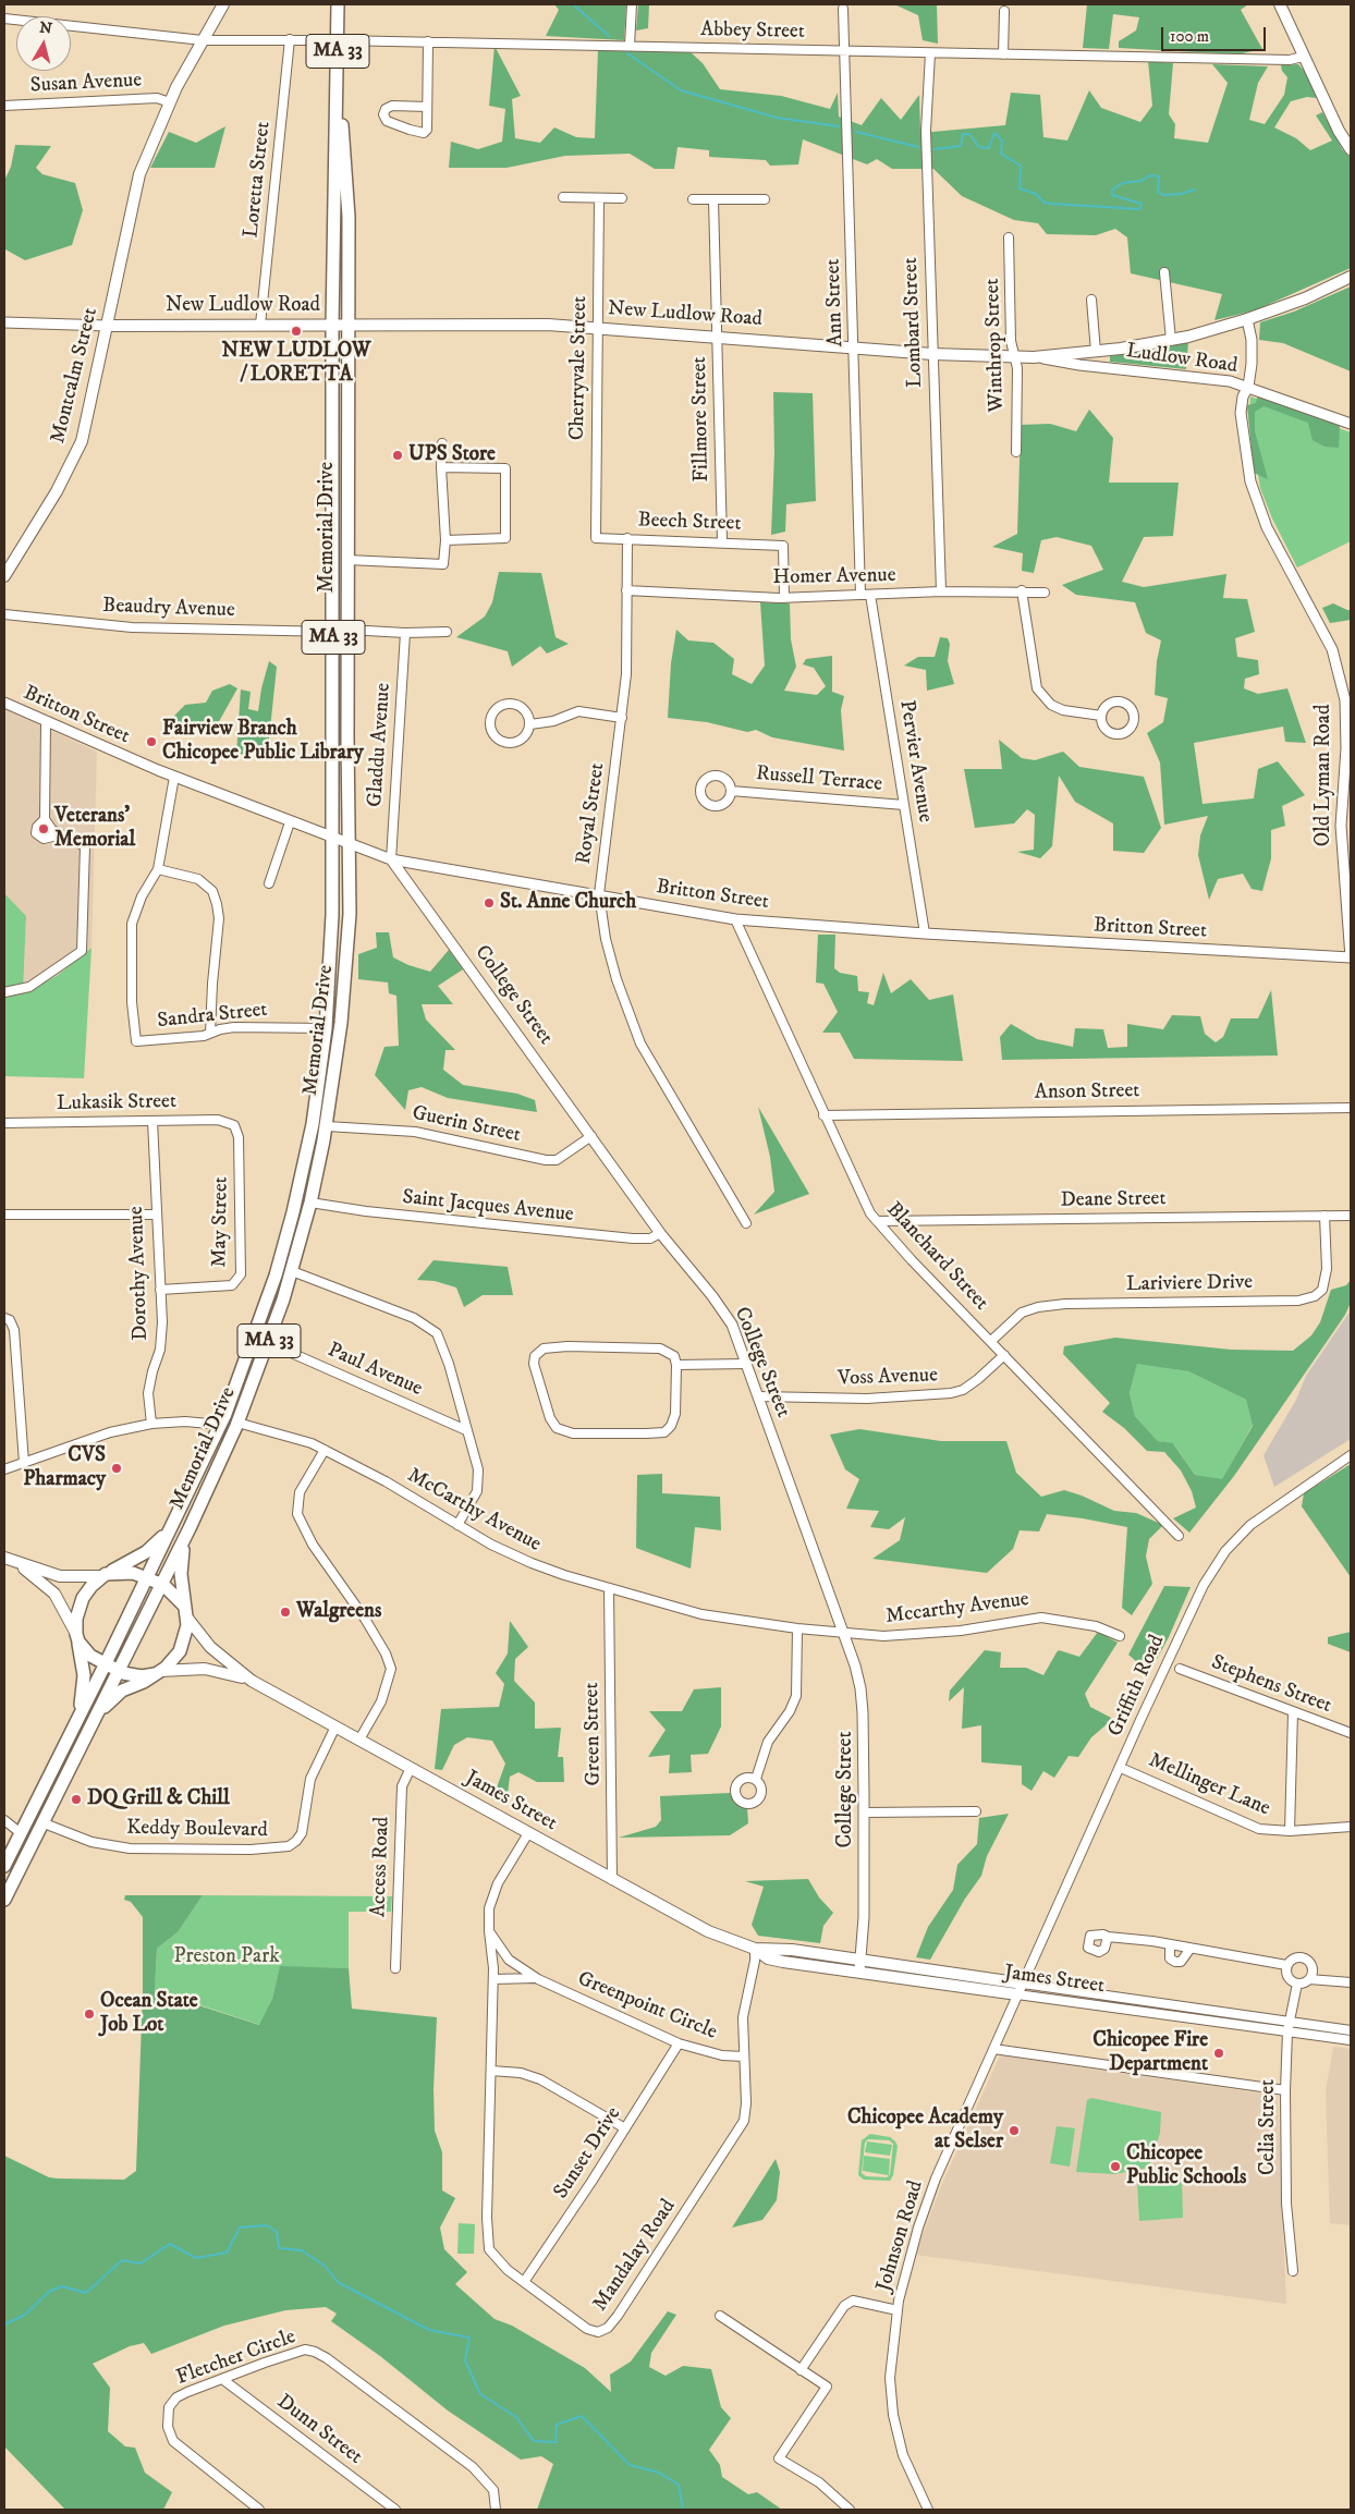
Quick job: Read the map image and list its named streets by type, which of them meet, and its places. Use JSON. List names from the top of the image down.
{
  "streets": {
    "main road": [
      "MA 33",
      "New Ludlow Road",
      "Montcalm Street",
      "Memorial Drive",
      "James Street"
    ],
    "street": [
      "Abbey Street",
      "Susan Avenue",
      "Loretta Street",
      "Ann Street",
      "Lombard Street",
      "Winthrop Street",
      "Ludlow Road",
      "Cherryvale Street",
      "Fillmore Street",
      "Beech Street",
      "Homer Avenue",
      "Beaudry Avenue",
      "Britton Street",
      "Gladdu Avenue",
      "Pervier Avenue",
      "Old Lyman Road",
      "Russell Terrace",
      "Royal Street",
      "College Street",
      "Sandra Street",
      "Anson Street",
      "Lukasik Street",
      "Guerin Street",
      "Deane Street",
      "Saint Jacques Avenue",
      "May Street",
      "Blanchard Street",
      "Dorothy Avenue",
      "Lariviere Drive",
      "Paul Avenue",
      "Voss Avenue",
      "McCarthy Avenue",
      "Mccarthy Avenue",
      "Stephens Street",
      "Griffith Road",
      "Green Street",
      "Mellinger Lane",
      "Keddy Boulevard",
      "Access Road",
      "Greenpoint Circle",
      "Celia Street",
      "Sunset Drive",
      "Johnson Road",
      "Mandalay Road",
      "Fletcher Circle",
      "Dunn Street"
    ]
  },
  "crossings": [
    ["Abbey Street", "Loretta Street"],
    ["Abbey Street", "Ann Street"],
    ["Abbey Street", "Lombard Street"],
    ["Abbey Street", "Montcalm Street"],
    ["Abbey Street", "Memorial Drive"],
    ["Susan Avenue", "Montcalm Street"],
    ["Loretta Street", "New Ludlow Road"],
    ["Ann Street", "New Ludlow Road"],
    ["Ann Street", "Homer Avenue"],
    ["New Ludlow Road", "Lombard Street"],
    ["New Ludlow Road", "Winthrop Street"],
    ["New Ludlow Road", "Ludlow Road"],
    ["New Ludlow Road", "Cherryvale Street"],
    ["New Ludlow Road", "Montcalm Street"],
    ["New Ludlow Road", "Fillmore Street"],
    ["New Ludlow Road", "Memorial Drive"],
    ["New Ludlow Road", "Old Lyman Road"],
    ["Lombard Street", "Homer Avenue"],
    ["Ludlow Road", "Old Lyman Road"],
    ["Cherryvale Street", "Beech Street"],
    ["Fillmore Street", "Beech Street"],
    ["Beech Street", "Homer Avenue"],
    ["Beech Street", "Royal Street"],
    ["Memorial Drive", "Beaudry Avenue"],
    ["Memorial Drive", "Britton Street"],
    ["Memorial Drive", "Sandra Street"],
    ["Memorial Drive", "Guerin Street"],
    ["Memorial Drive", "Saint Jacques Avenue"],
    ["Memorial Drive", "Paul Avenue"],
    ["Memorial Drive", "McCarthy Avenue"],
    ["Memorial Drive", "Keddy Boulevard"],
    ["Homer Avenue", "Pervier Avenue"],
    ["Homer Avenue", "Royal Street"],
    ["Britton Street", "Gladdu Avenue"],
    ["Britton Street", "Pervier Avenue"],
    ["Britton Street", "Old Lyman Road"],
    ["Britton Street", "Royal Street"],
    ["Britton Street", "College Street"],
    ["Britton Street", "Blanchard Street"],
    ["Gladdu Avenue", "College Street"],
    ["Pervier Avenue", "Russell Terrace"],
    ["College Street", "Guerin Street"],
    ["College Street", "Saint Jacques Avenue"],
    ["College Street", "Voss Avenue"],
    ["College Street", "Mccarthy Avenue"],
    ["College Street", "James Street"],
    ["Anson Street", "Blanchard Street"],
    ["Lukasik Street", "May Street"],
    ["Lukasik Street", "Dorothy Avenue"],
    ["Deane Street", "Blanchard Street"],
    ["Deane Street", "Lariviere Drive"],
    ["May Street", "Dorothy Avenue"],
    ["Blanchard Street", "Lariviere Drive"],
    ["Blanchard Street", "Voss Avenue"],
    ["McCarthy Avenue", "Mccarthy Avenue"],
    ["McCarthy Avenue", "Green Street"],
    ["Griffith Road", "Mellinger Lane"],
    ["Griffith Road", "James Street"],
    ["Griffith Road", "Johnson Road"],
    ["Green Street", "James Street"],
    ["James Street", "Keddy Boulevard"],
    ["James Street", "Access Road"],
    ["James Street", "Celia Street"],
    ["James Street", "Johnson Road"],
    ["James Street", "Mandalay Road"],
    ["Greenpoint Circle", "Sunset Drive"],
    ["Greenpoint Circle", "Mandalay Road"],
    ["Sunset Drive", "Mandalay Road"],
    ["Fletcher Circle", "Dunn Street"]
  ],
  "parks": ["Preston Park"],
  "places": [
    "NEW LUDLOW / LORETTA",
    "UPS Store",
    "Fairview Branch Chicopee Public Library",
    "Veterans' Memorial",
    "St. Anne Church",
    "CVS Pharmacy",
    "Walgreens",
    "DQ Grill & Chill",
    "Ocean State Job Lot",
    "Chicopee Fire Department",
    "Chicopee Academy at Selser",
    "Chicopee Public Schools"
  ],
  "scale_bar": "100 m",
  "north": "top"
}
